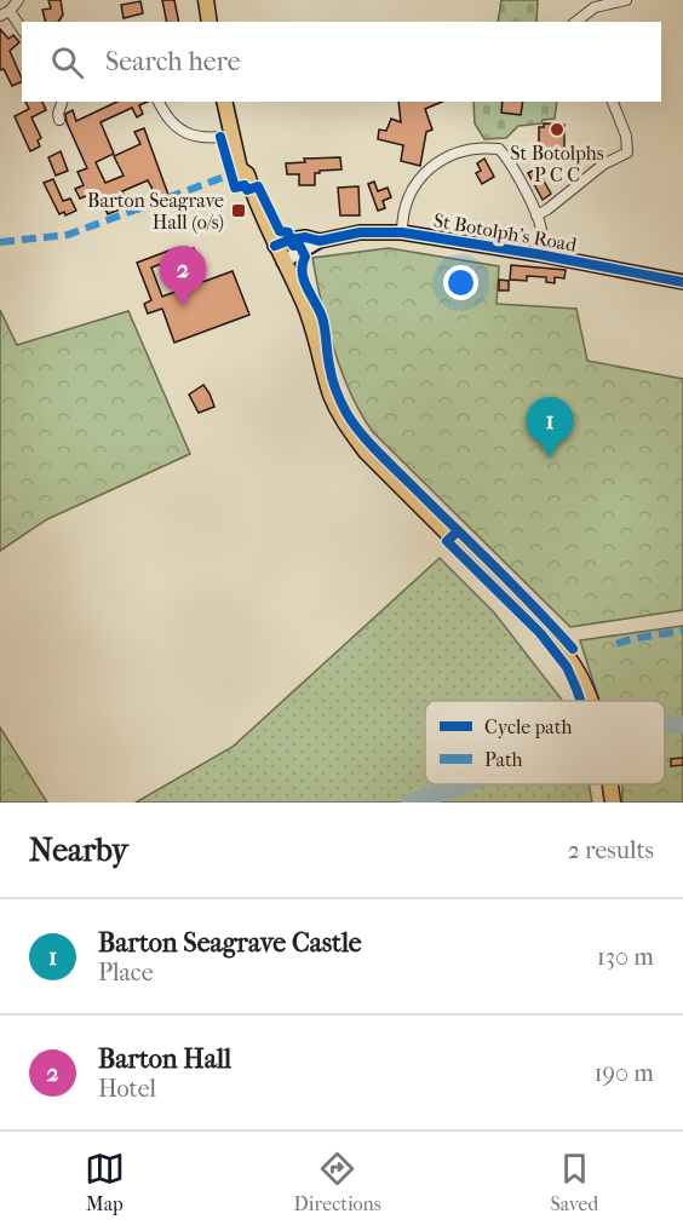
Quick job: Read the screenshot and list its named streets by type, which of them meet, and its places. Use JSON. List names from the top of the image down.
{
  "streets": {
    "street": ["St Botolph's Road"]
  },
  "places": {
    "other": ["St Botolphs P C C"],
    "transit": ["Barton Seagrave Hall (o/s)"]
  },
  "legend": ["Cycle path", "Path"],
  "page": {
    "search": "Search here",
    "pins": ["2", "1"],
    "heading": ["Nearby", "2 results"],
    "list": [
      {
        "mark": "1",
        "name": "Barton Seagrave Castle",
        "note": "Place",
        "value": "130 m"
      },
      {
        "mark": "2",
        "name": "Barton Hall",
        "note": "Hotel",
        "value": "190 m"
      }
    ],
    "nav": ["Map", "Directions", "Saved"]
  }
}
